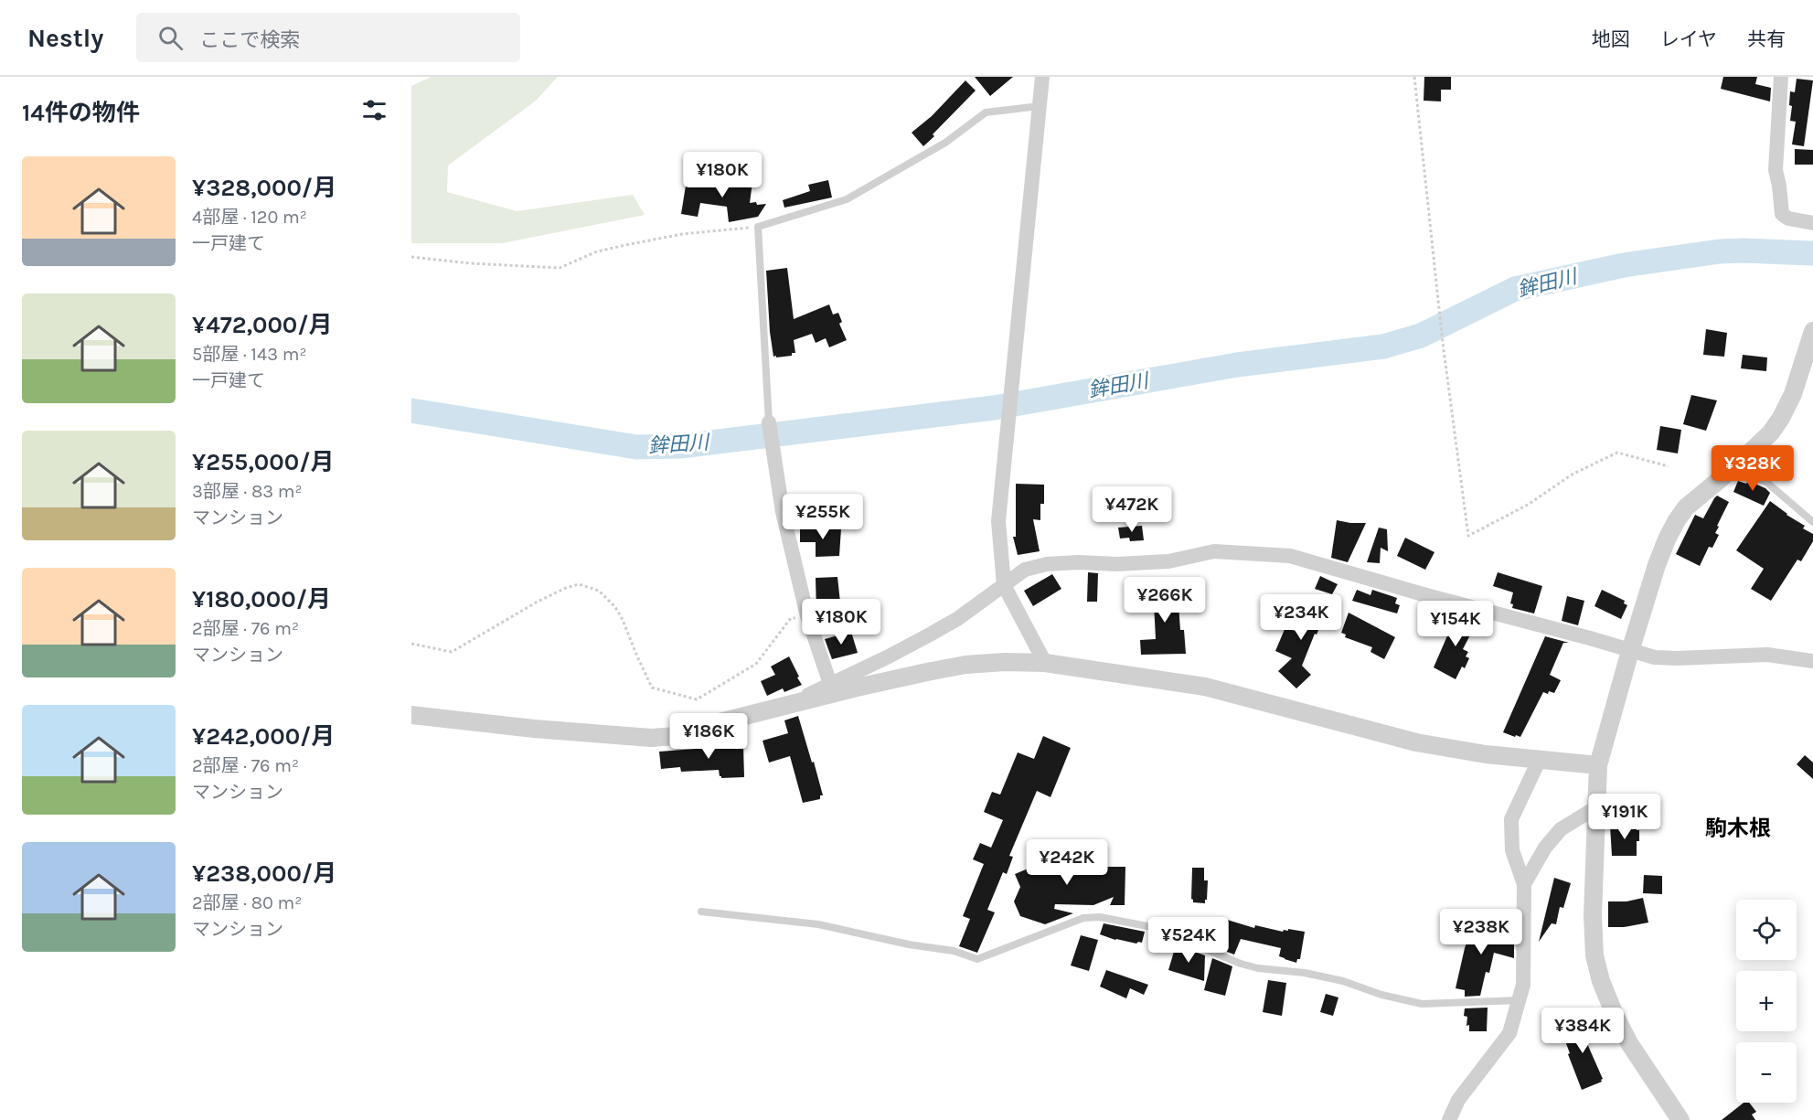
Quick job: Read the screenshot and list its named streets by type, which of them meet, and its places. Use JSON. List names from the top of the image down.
{
  "districts": ["駒木根"],
  "water": ["鉾田川"],
  "page": {
    "header": "Nestly",
    "search": "ここで検索",
    "nav": ["地図", "レイヤ", "共有"],
    "heading": "14件の物件",
    "list": [
      {
        "name": "¥328,000/月",
        "note": "4部屋 · 120 m² · 一戸建て"
      },
      {
        "name": "¥472,000/月",
        "note": "5部屋 · 143 m² · 一戸建て"
      },
      {
        "name": "¥255,000/月",
        "note": "3部屋 · 83 m² · マンション"
      },
      {
        "name": "¥180,000/月",
        "note": "2部屋 · 76 m² · マンション"
      },
      {
        "name": "¥242,000/月",
        "note": "2部屋 · 76 m² · マンション"
      },
      {
        "name": "¥238,000/月",
        "note": "2部屋 · 80 m² · マンション"
      }
    ],
    "price": [
      "¥180K",
      "¥328K",
      "¥472K",
      "¥255K",
      "¥266K",
      "¥234K",
      "¥180K",
      "¥154K",
      "¥186K",
      "¥191K",
      "¥242K",
      "¥238K",
      "¥524K",
      "¥384K"
    ],
    "map_buttons": ["+", "−"]
  }
}
